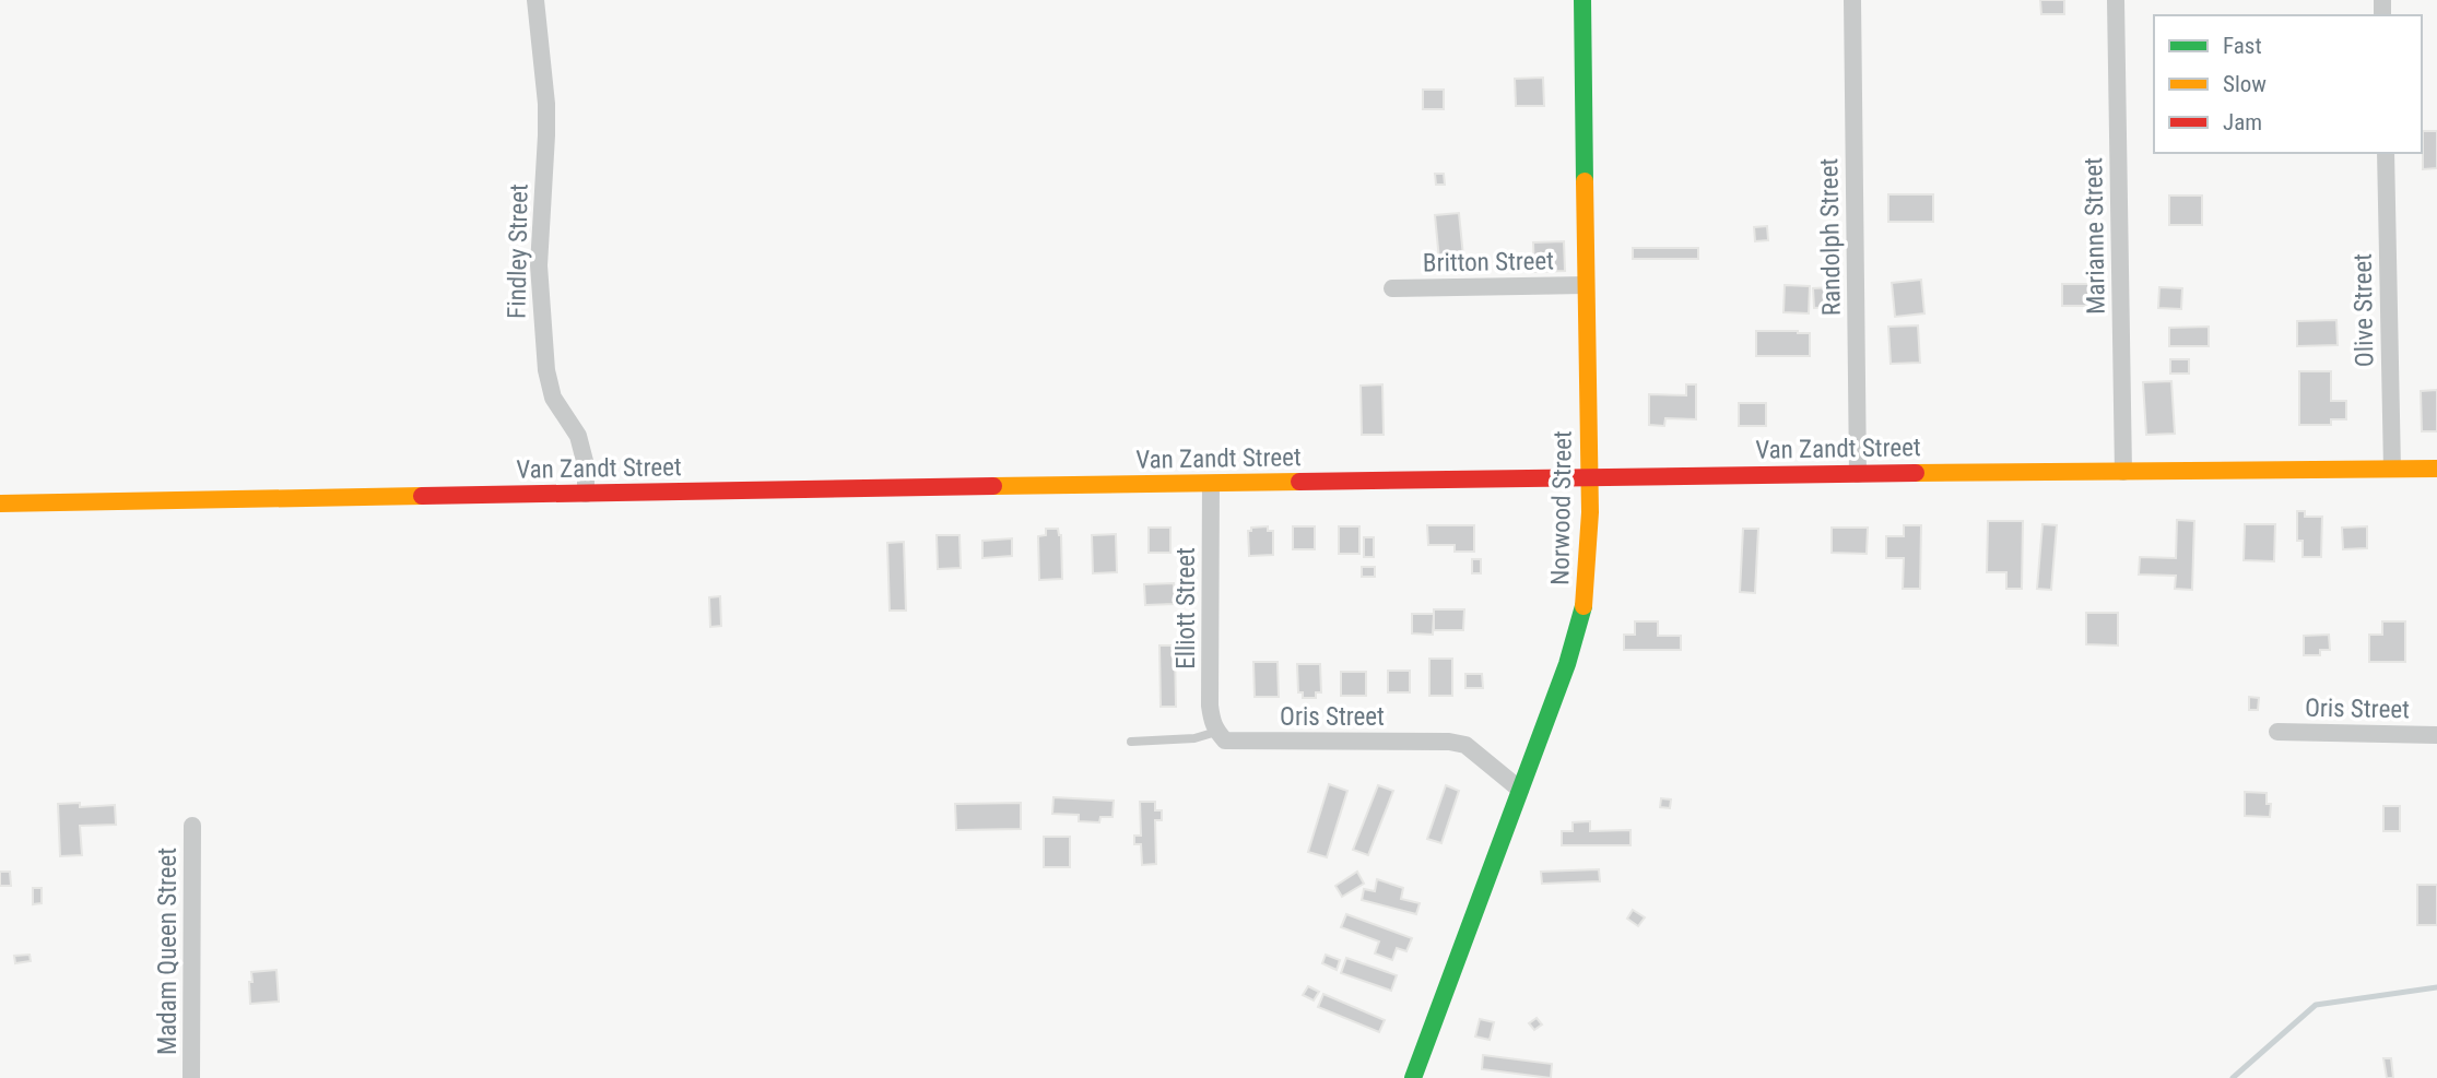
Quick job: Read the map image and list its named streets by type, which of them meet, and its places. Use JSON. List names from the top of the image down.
{
  "streets": {
    "street": [
      "Marianne Street",
      "Randolph Street",
      "Findley Street",
      "Britton Street",
      "Olive Street",
      "Van Zandt Street",
      "Norwood Street",
      "Elliott Street",
      "Oris Street",
      "Madam Queen Street"
    ]
  },
  "crossings": [
    ["Marianne Street", "Van Zandt Street"],
    ["Randolph Street", "Van Zandt Street"],
    ["Findley Street", "Van Zandt Street"],
    ["Britton Street", "Norwood Street"],
    ["Olive Street", "Van Zandt Street"],
    ["Van Zandt Street", "Norwood Street"],
    ["Van Zandt Street", "Elliott Street"],
    ["Norwood Street", "Oris Street"],
    ["Elliott Street", "Oris Street"]
  ],
  "legend": ["Fast", "Slow", "Jam"]
}
